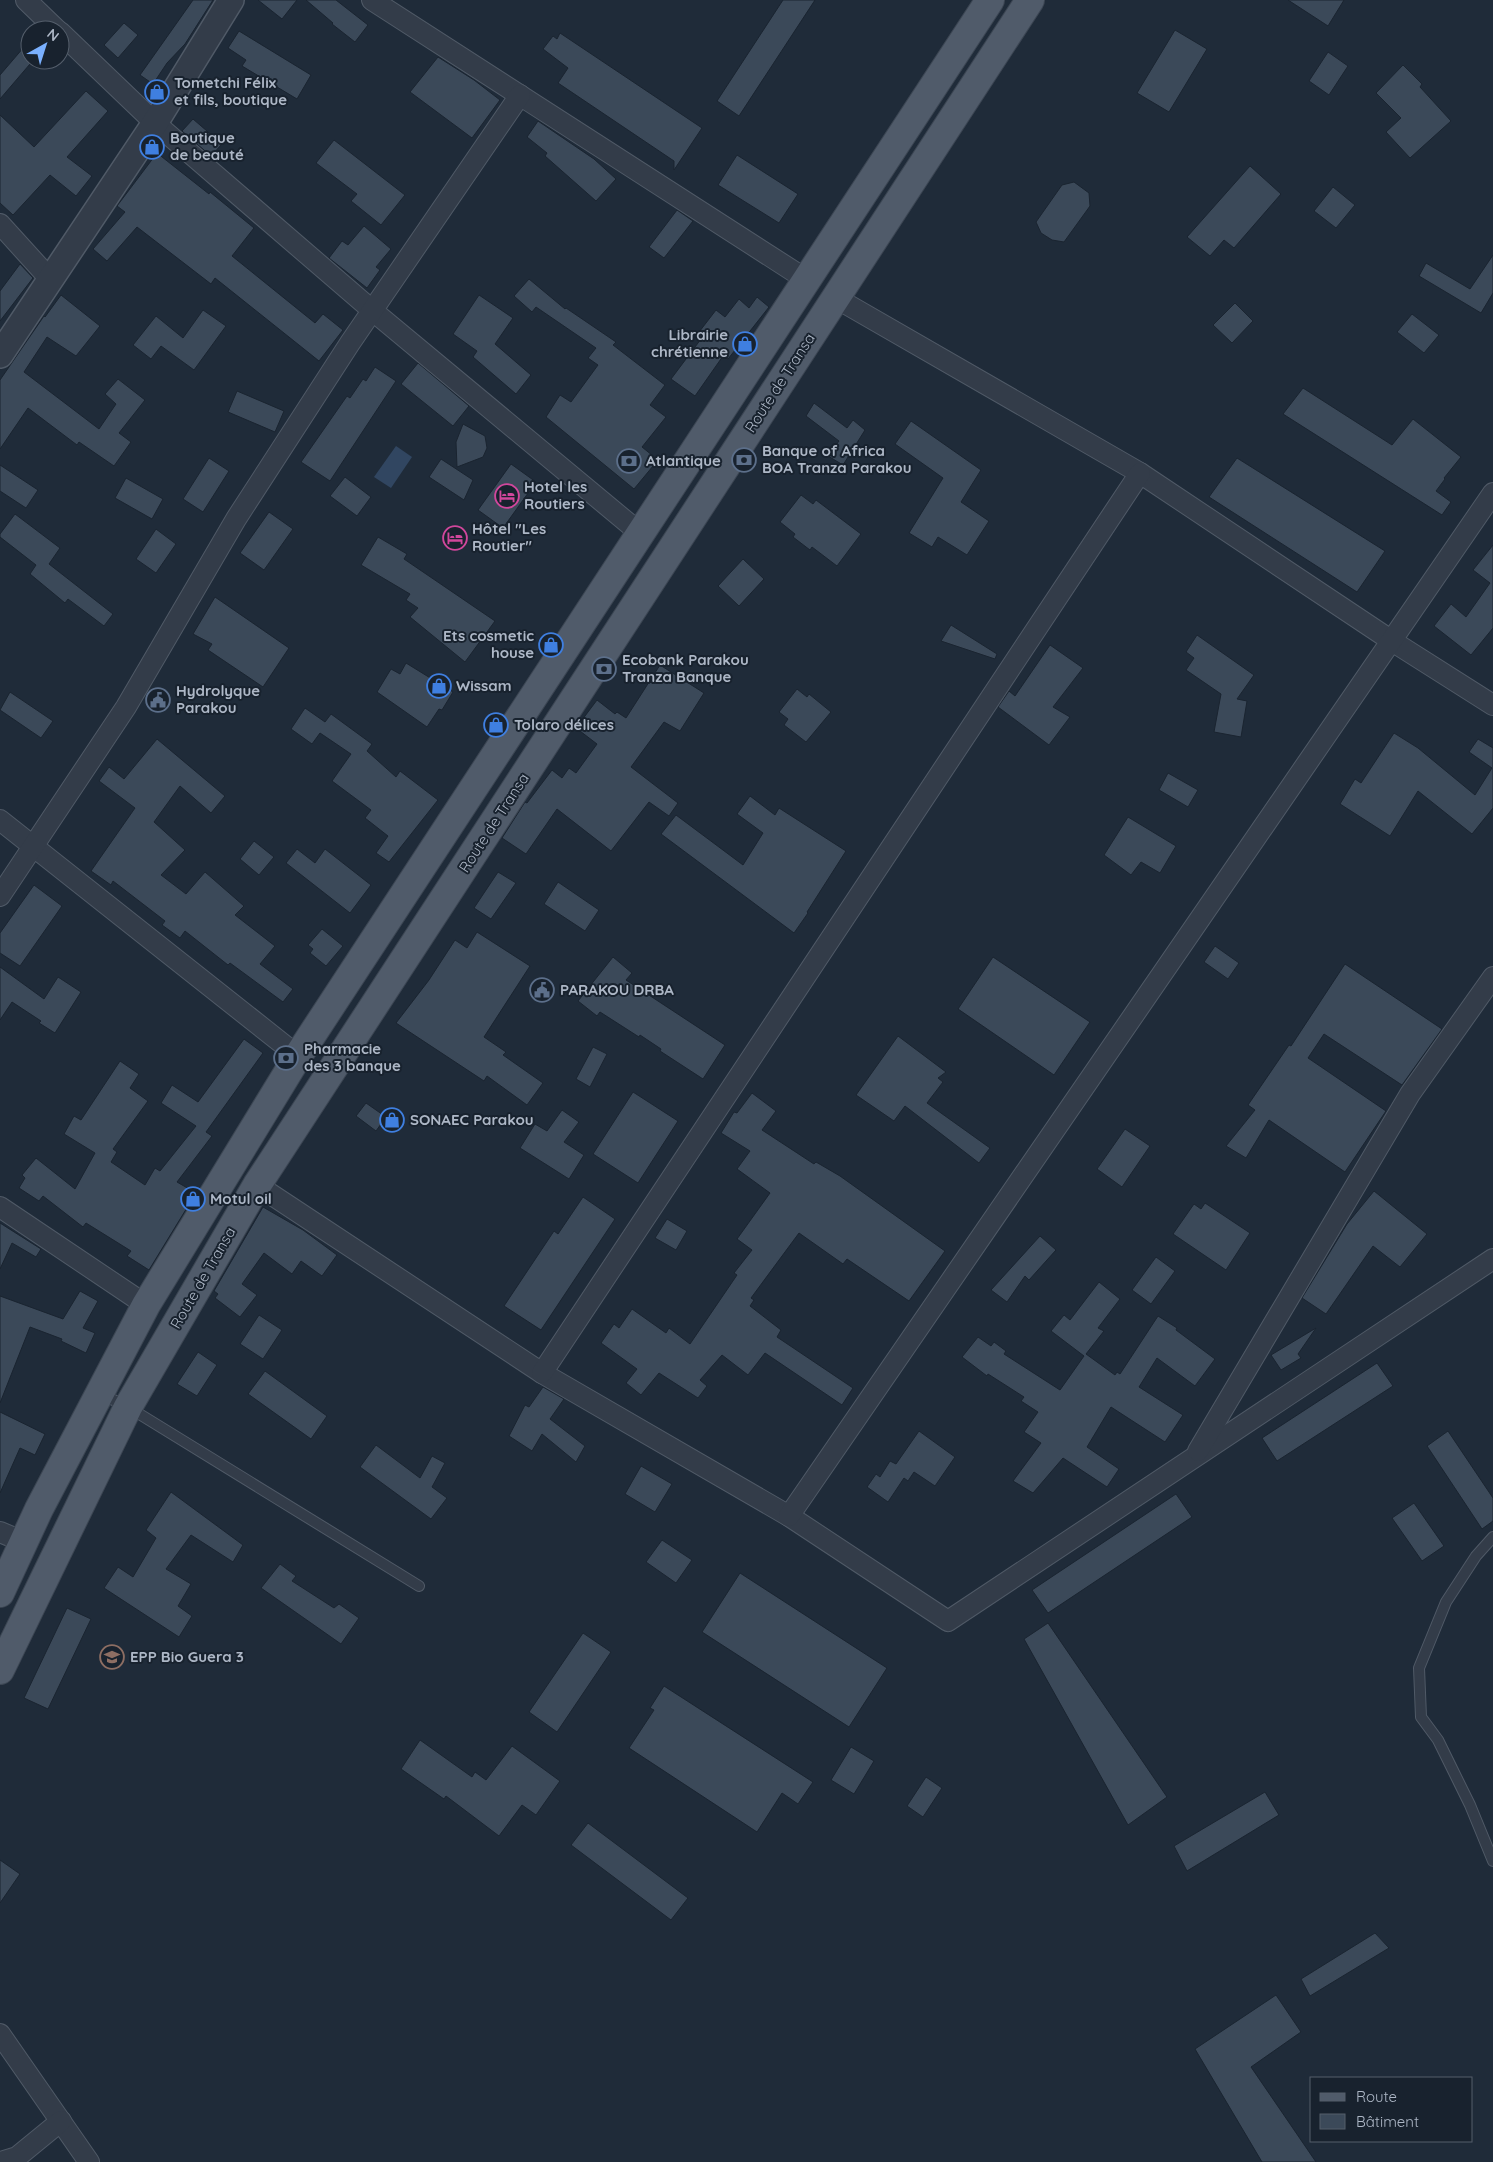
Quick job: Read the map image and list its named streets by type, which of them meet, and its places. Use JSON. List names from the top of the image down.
{
  "streets": {
    "main road": ["Route de Transa"]
  },
  "places": {
    "shop": [
      "Tometchi Félix et fils, boutique",
      "Boutique de beauté",
      "Librairie chrétienne",
      "Ets cosmetic house",
      "Wissam",
      "Tolaro délices",
      "SONAEC Parakou",
      "Motul oil"
    ],
    "bank": [
      "Banque of Africa BOA Tranza Parakou",
      "Atlantique",
      "Ecobank Parakou Tranza Banque",
      "Pharmacie des 3 banque"
    ],
    "hotel": ["Hotel les Routiers", "Hôtel \"Les Routier\""],
    "public building": ["Hydrolyque Parakou", "PARAKOU DRBA"],
    "school or university": ["EPP Bio Guera 3"]
  },
  "legend": ["Route", "Bâtiment"],
  "north": "top right"
}
